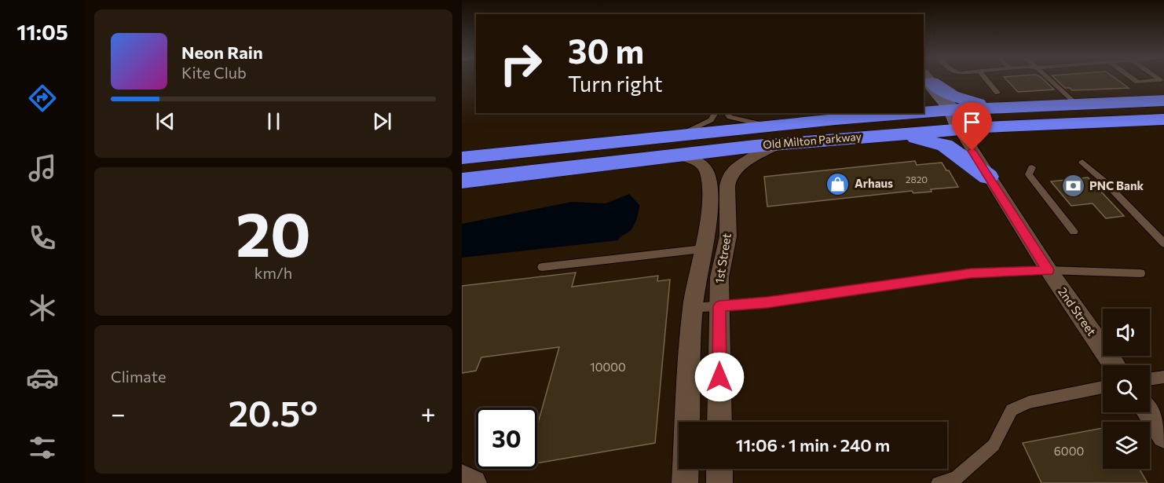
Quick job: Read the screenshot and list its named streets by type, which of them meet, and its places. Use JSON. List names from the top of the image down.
{
  "streets": {
    "highway": ["Old Milton Parkway"],
    "street": ["1st Street", "2nd Street"]
  },
  "crossings": [
    ["Old Milton Parkway", "1st Street"],
    ["Old Milton Parkway", "2nd Street"]
  ],
  "places": {
    "shop": ["Arhaus"],
    "bank": ["PNC Bank"]
  },
  "house_numbers": ["2820", "10000", "6000"],
  "page": {
    "tabs": "11:05",
    "turn": ["30 m", "Turn right"],
    "song": ["Neon Rain", "Kite Club"],
    "tile": [
      ["20", "km/h"],
      "Climate"
    ],
    "heat": ["−", "20.5°", "+"],
    "limit": "30",
    "trip": "11:06 · 1 min · 240 m"
  }
}
